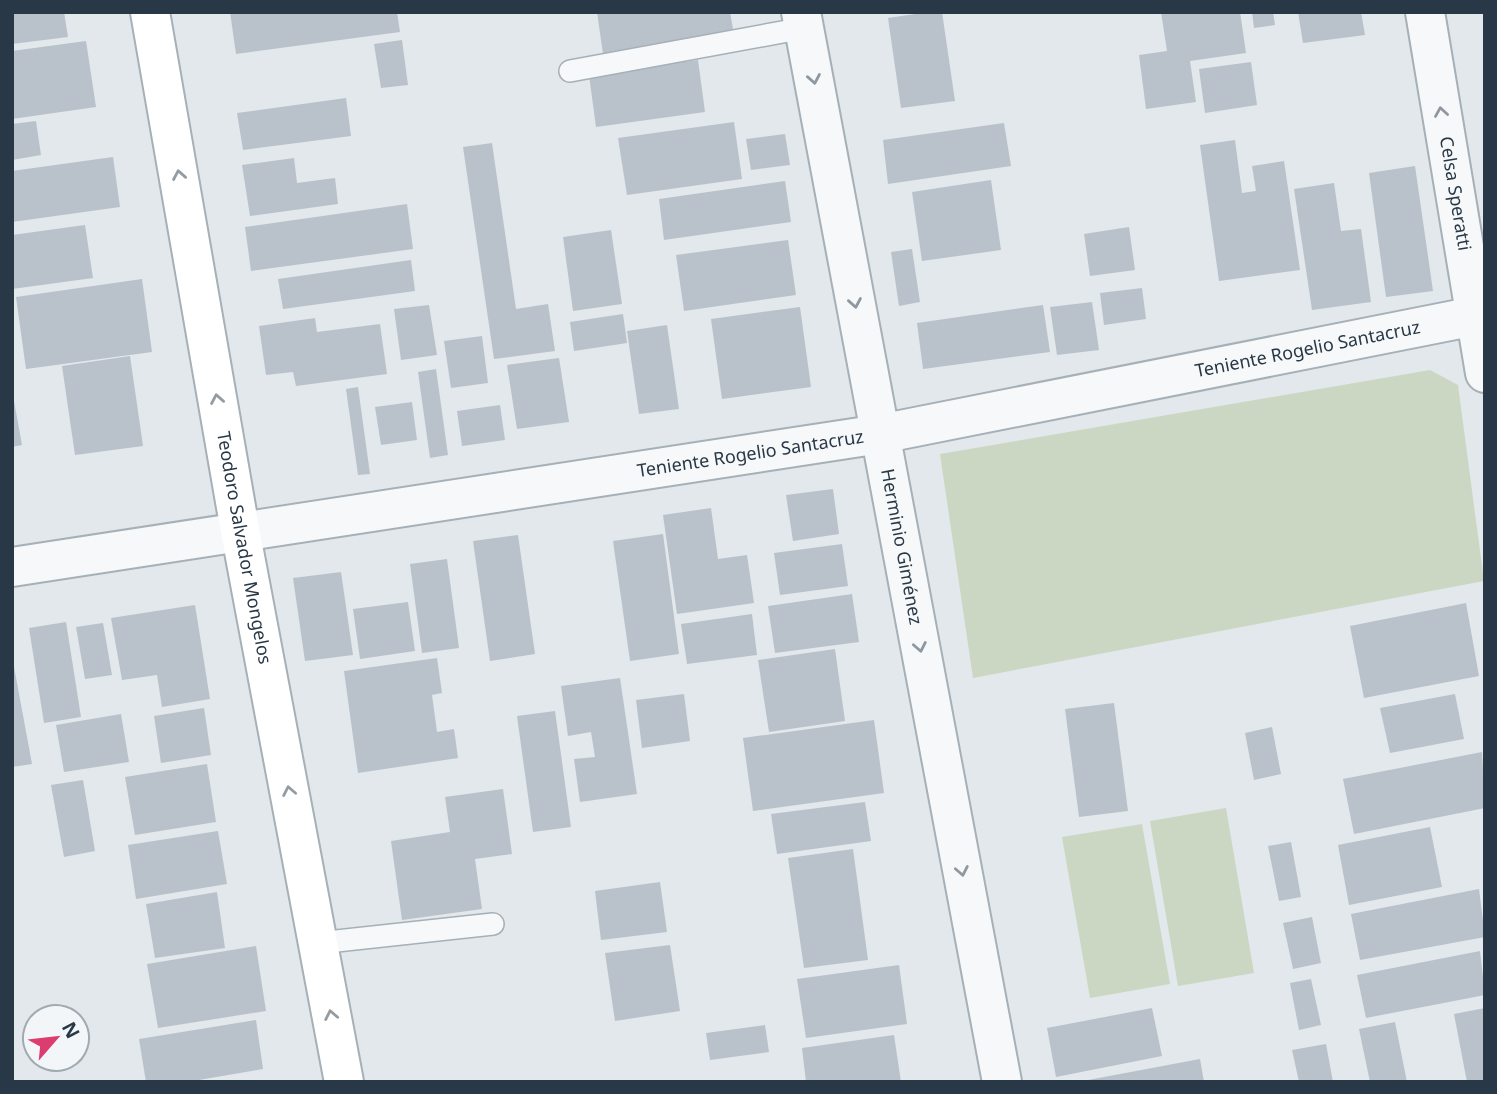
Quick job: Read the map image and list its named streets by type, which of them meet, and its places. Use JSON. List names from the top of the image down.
{
  "streets": {
    "street": [
      "Celsa Speratti",
      "Teniente Rogelio Santacruz",
      "Herminio Giménez",
      "Teodoro Salvador Mongelos"
    ]
  },
  "crossings": [
    ["Celsa Speratti", "Teniente Rogelio Santacruz"],
    ["Teniente Rogelio Santacruz", "Herminio Giménez"],
    ["Teniente Rogelio Santacruz", "Teodoro Salvador Mongelos"]
  ],
  "one_way": ["Celsa Speratti", "Herminio Giménez", "Teodoro Salvador Mongelos"],
  "north": "top right"
}
